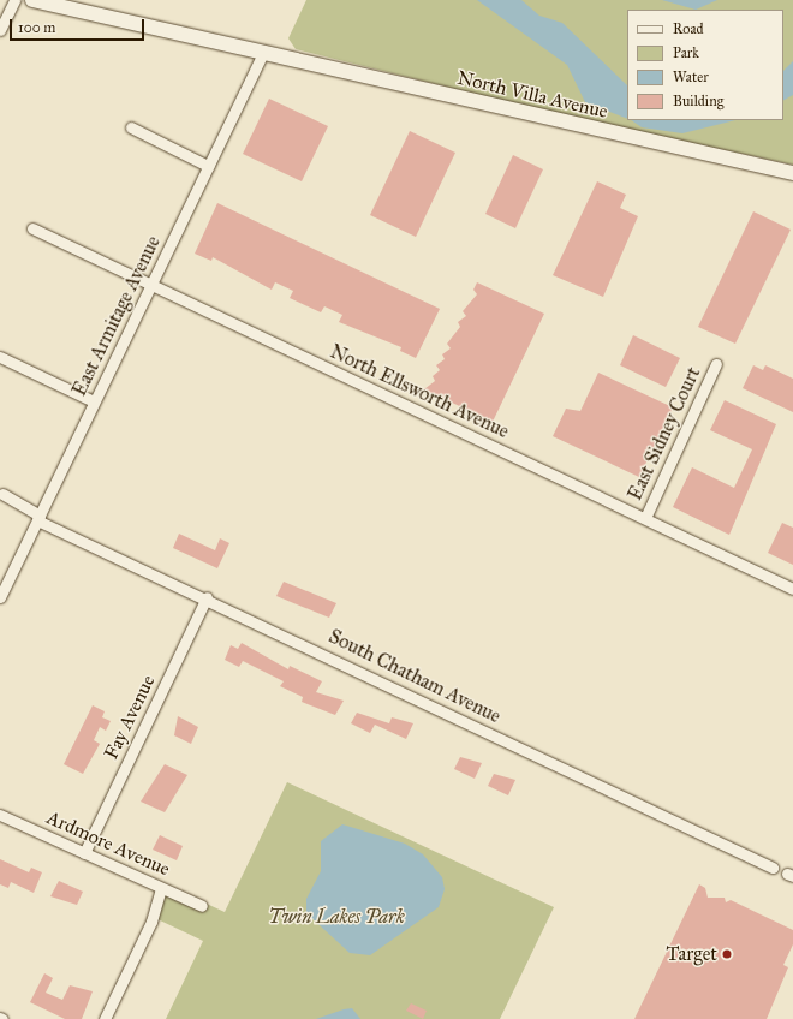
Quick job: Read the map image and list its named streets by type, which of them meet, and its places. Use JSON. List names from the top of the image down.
{
  "streets": {
    "main road": ["North Villa Avenue"],
    "street": [
      "East Armitage Avenue",
      "North Ellsworth Avenue",
      "East Sidney Court",
      "South Chatham Avenue",
      "Fay Avenue",
      "Ardmore Avenue"
    ]
  },
  "crossings": [
    ["North Villa Avenue", "East Armitage Avenue"],
    ["East Armitage Avenue", "North Ellsworth Avenue"],
    ["East Armitage Avenue", "South Chatham Avenue"],
    ["North Ellsworth Avenue", "East Sidney Court"],
    ["South Chatham Avenue", "Fay Avenue"],
    ["Fay Avenue", "Ardmore Avenue"]
  ],
  "parks": ["Twin Lakes Park"],
  "places": ["Target"],
  "legend": [
    "Road",
    "Park",
    "Water",
    "Building"
  ],
  "scale_bar": "100 m"
}
